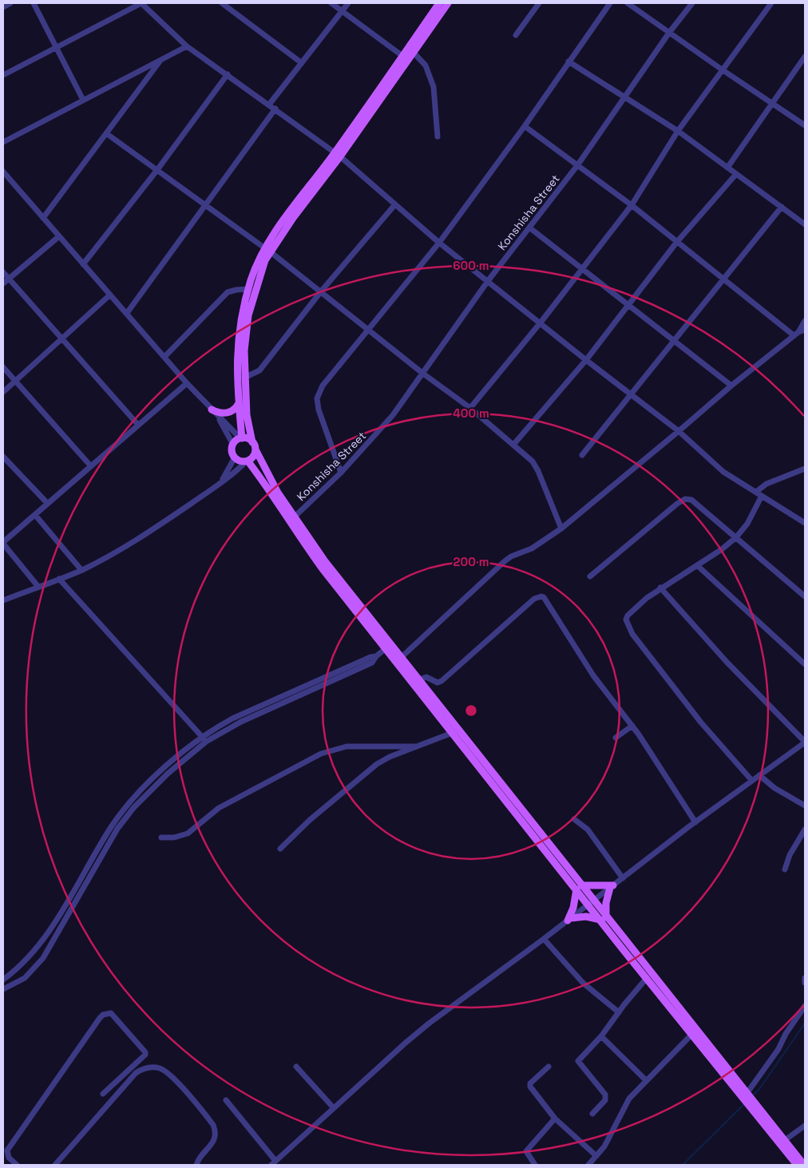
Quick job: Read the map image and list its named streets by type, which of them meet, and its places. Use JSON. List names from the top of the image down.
{
  "streets": {
    "street": ["Konshisha Street"]
  },
  "rings": ["600 m", "400 m", "200 m"]
}
